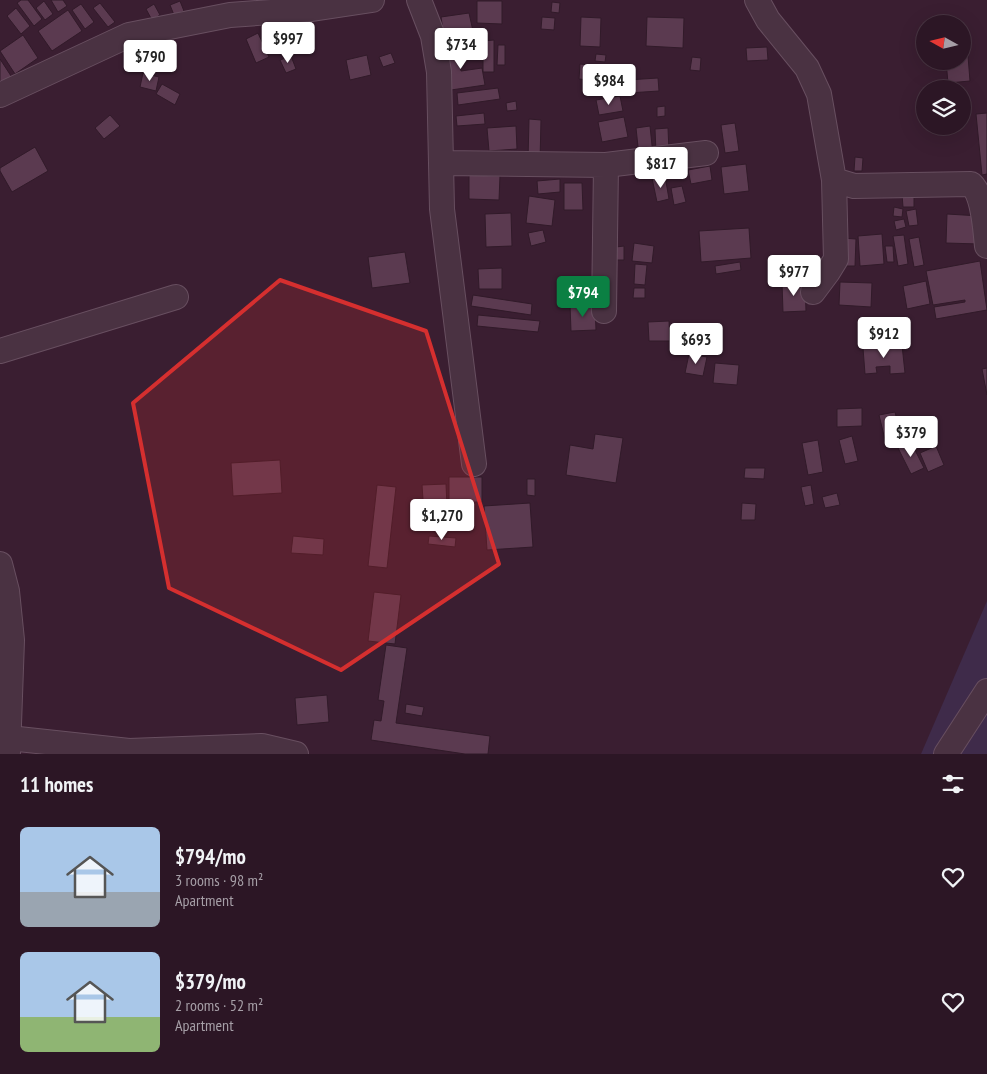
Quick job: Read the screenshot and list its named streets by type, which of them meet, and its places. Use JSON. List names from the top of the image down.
{
  "north": "left",
  "page": {
    "price": [
      "$997",
      "$734",
      "$790",
      "$984",
      "$817",
      "$977",
      "$794",
      "$912",
      "$693",
      "$379",
      "$1,270"
    ],
    "heading": "11 homes",
    "list": [
      {
        "name": "$794/mo",
        "note": "3 rooms · 98 m² · Apartment"
      },
      {
        "name": "$379/mo",
        "note": "2 rooms · 52 m² · Apartment"
      }
    ]
  }
}
